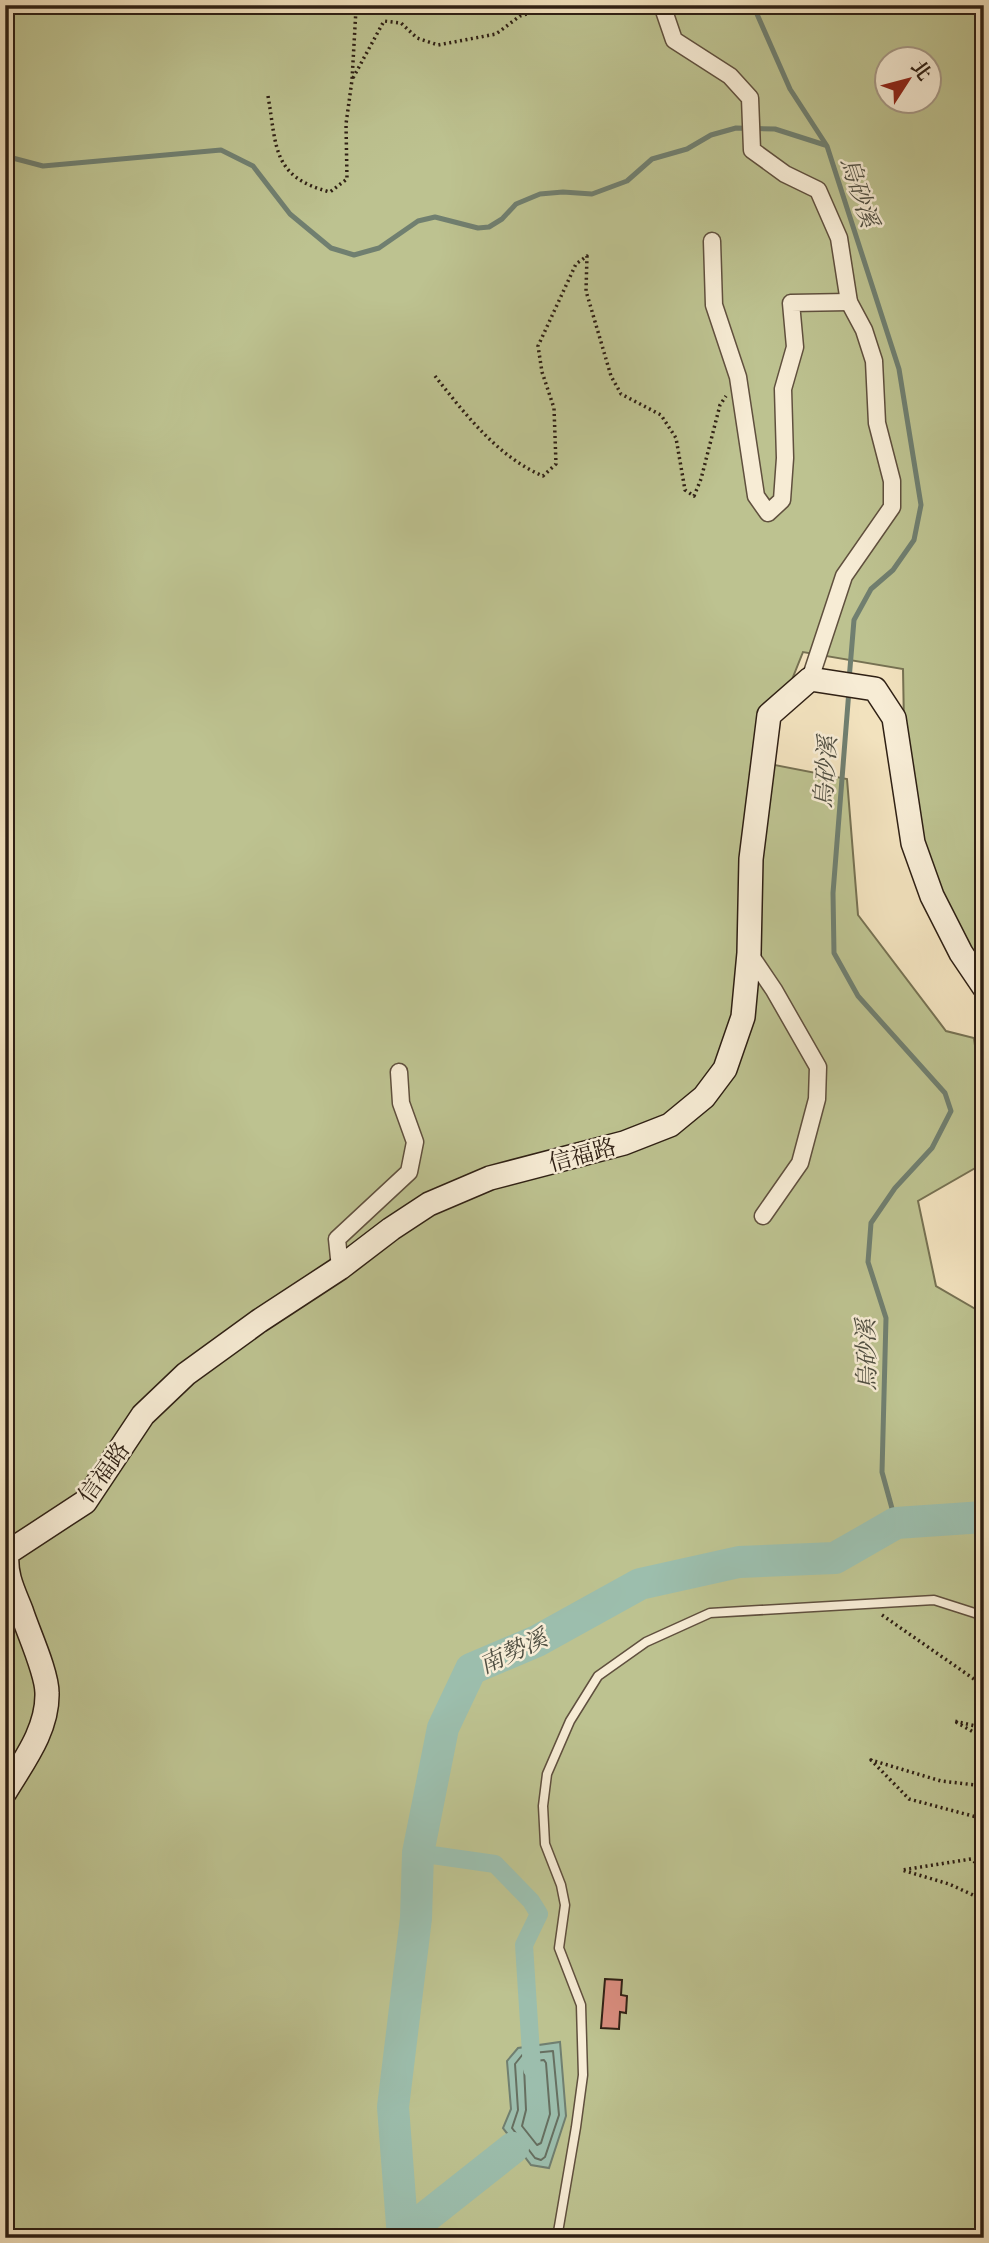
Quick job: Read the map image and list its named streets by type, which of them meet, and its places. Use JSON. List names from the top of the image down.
{
  "streets": {
    "street": ["信福路"]
  },
  "water": ["烏砂溪", "南勢溪"],
  "north": "top right"
}
